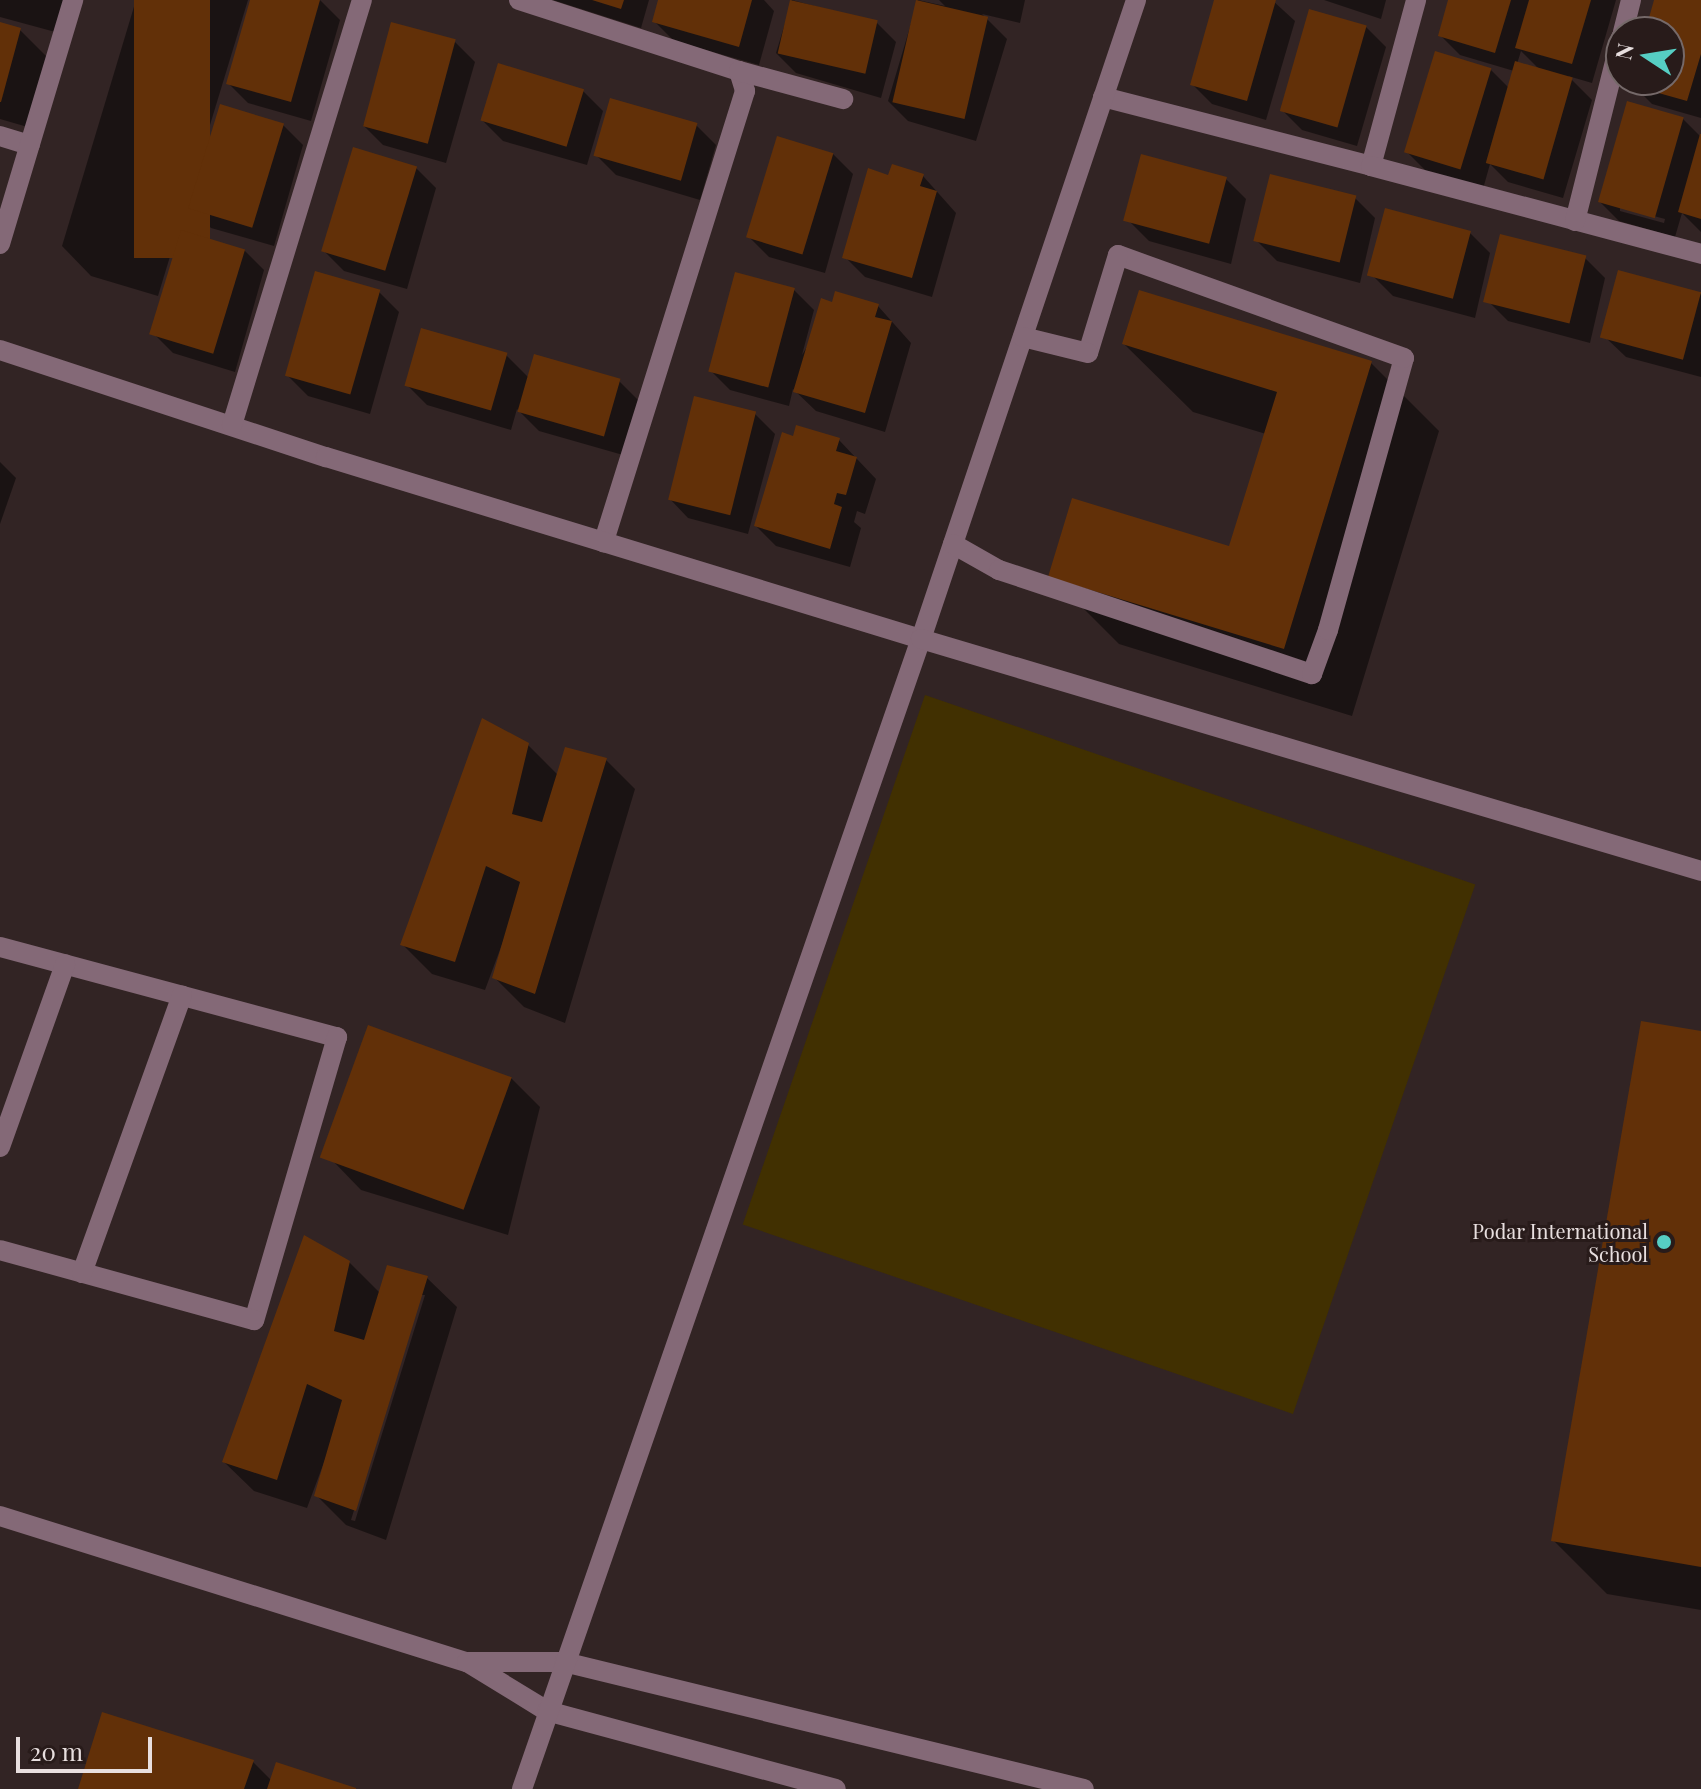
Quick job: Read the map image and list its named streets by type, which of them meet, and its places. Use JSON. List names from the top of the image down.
{
  "places": ["Podar International School"],
  "scale_bar": "20 m",
  "north": "left"
}
